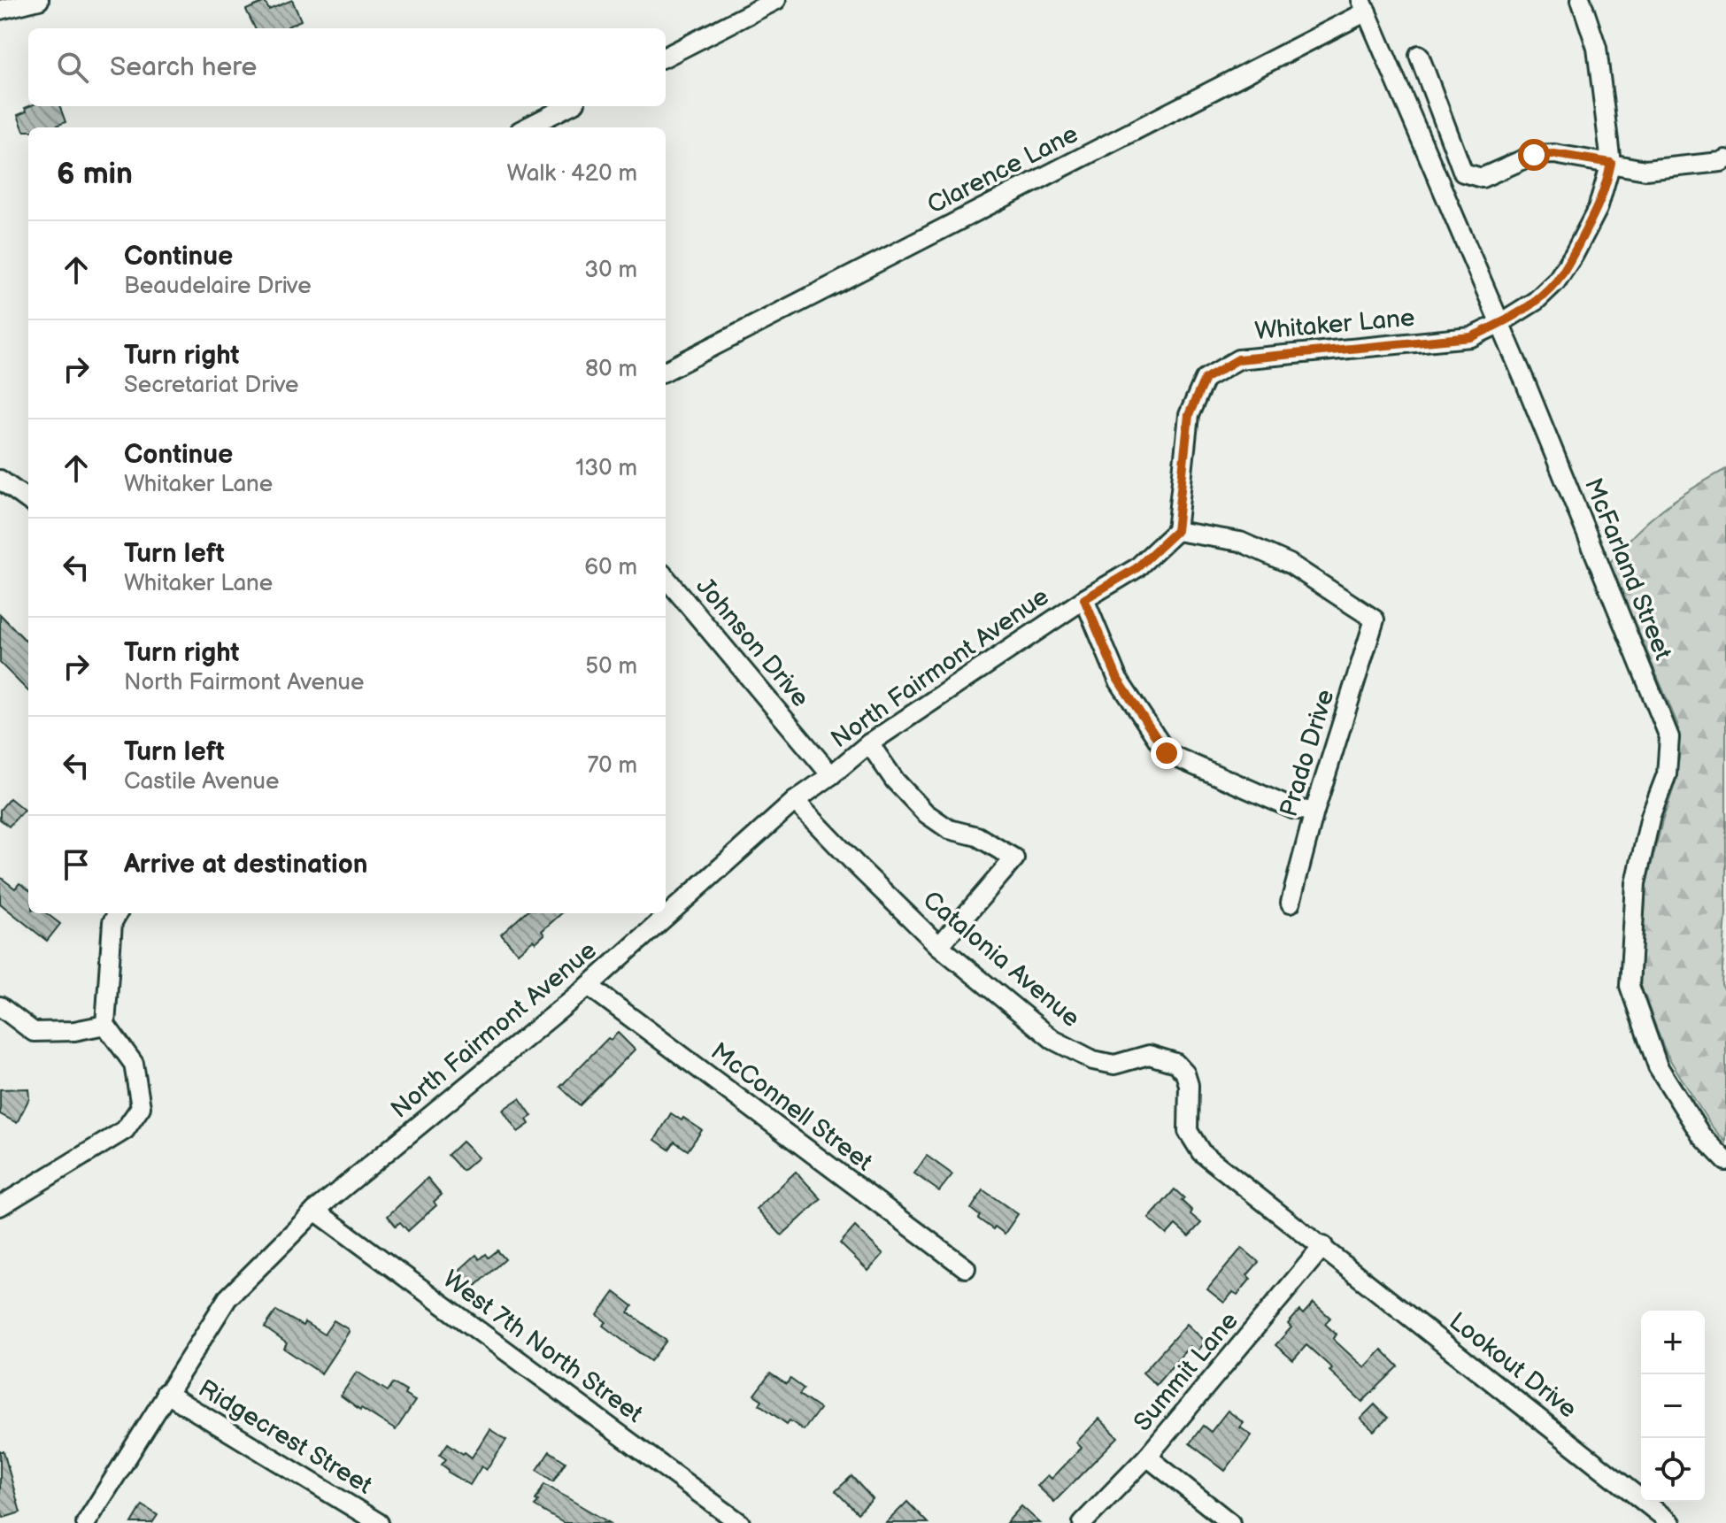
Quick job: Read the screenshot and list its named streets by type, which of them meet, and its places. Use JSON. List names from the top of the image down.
{
  "streets": {
    "street": [
      "Clarence Lane",
      "Whitaker Lane",
      "McFarland Street",
      "Johnson Drive",
      "North Fairmont Avenue",
      "Prado Drive",
      "Catalonia Avenue",
      "McConnell Street",
      "West 7th North Street",
      "Lookout Drive",
      "Summit Lane",
      "Ridgecrest Street"
    ]
  },
  "crossings": [
    ["Clarence Lane", "McFarland Street"],
    ["Whitaker Lane", "McFarland Street"],
    ["Whitaker Lane", "North Fairmont Avenue"],
    ["Whitaker Lane", "Prado Drive"],
    ["Johnson Drive", "North Fairmont Avenue"],
    ["North Fairmont Avenue", "Prado Drive"],
    ["North Fairmont Avenue", "Catalonia Avenue"],
    ["North Fairmont Avenue", "McConnell Street"],
    ["North Fairmont Avenue", "West 7th North Street"],
    ["North Fairmont Avenue", "Ridgecrest Street"],
    ["Catalonia Avenue", "Lookout Drive"],
    ["Catalonia Avenue", "Summit Lane"],
    ["Lookout Drive", "Summit Lane"]
  ],
  "page": {
    "search": "Search here",
    "heading": ["6 min", "Walk · 420 m"],
    "list": [
      ["Continue", "Beaudelaire Drive", "30 m"],
      ["Turn right", "Secretariat Drive", "80 m"],
      ["Continue", "Whitaker Lane", "130 m"],
      ["Turn left", "Whitaker Lane", "60 m"],
      ["Turn right", "North Fairmont Avenue", "50 m"],
      ["Turn left", "Castile Avenue", "70 m"],
      "Arrive at destination"
    ],
    "map_buttons": ["+", "−"]
  }
}
